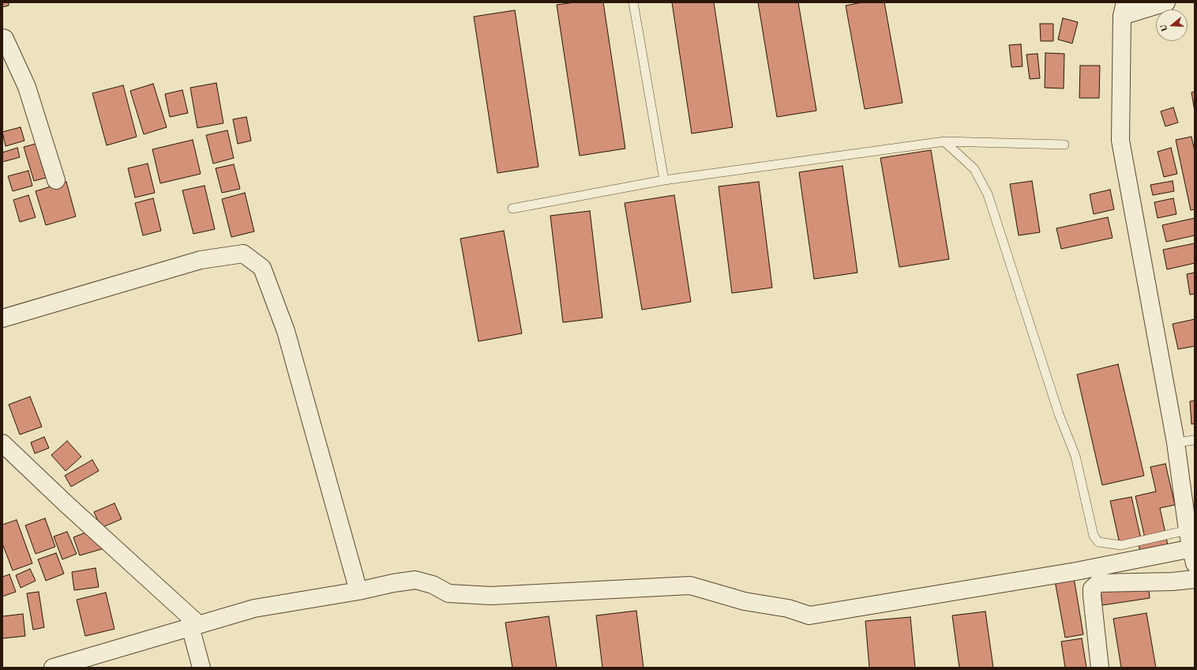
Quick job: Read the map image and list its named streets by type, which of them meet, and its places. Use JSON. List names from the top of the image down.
{
  "north": "left"
}
